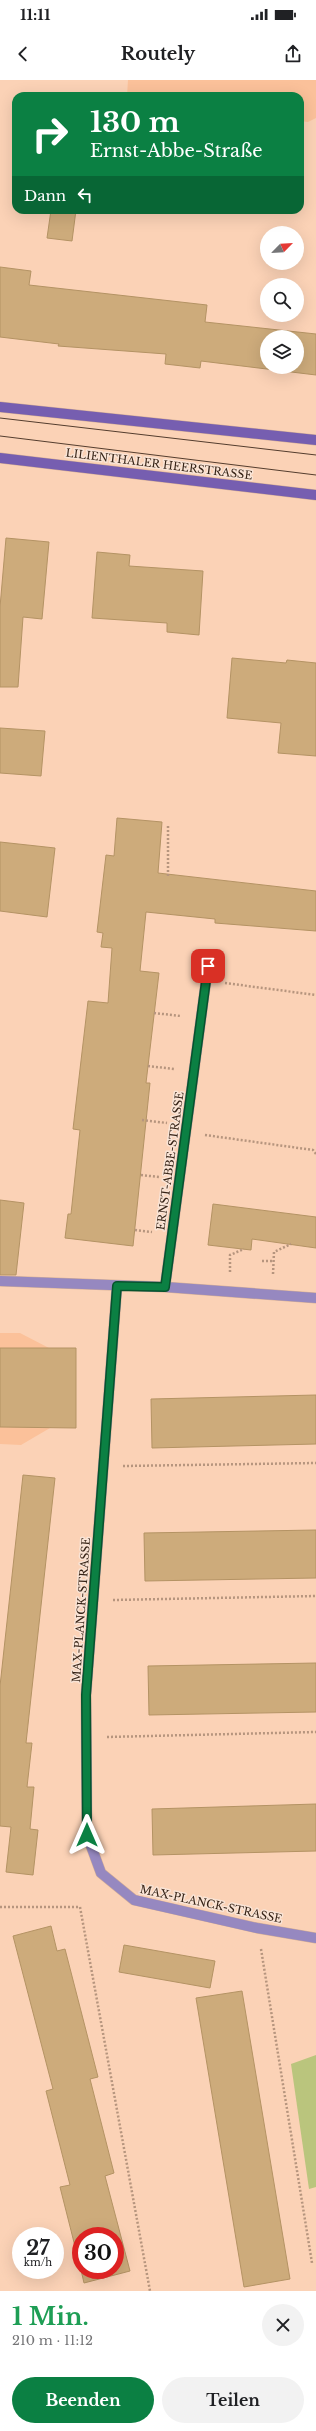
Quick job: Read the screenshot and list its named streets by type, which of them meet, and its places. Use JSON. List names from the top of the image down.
{
  "streets": {
    "main road": ["LILIENTHALER HEERSTRASSE"],
    "street": ["ERNST-ABBE-STRASSE", "MAX-PLANCK-STRASSE"]
  },
  "north": "top right",
  "page": {
    "status": "11:11",
    "header": "Routely",
    "turn": ["130 m", "Ernst-Abbe-Straße"],
    "then": "Dann",
    "speed": "27 km/h",
    "limit": "30",
    "heading": ["1 Min.", "210 m · 11:12"],
    "buttons": ["Beenden", "Teilen"]
  }
}
